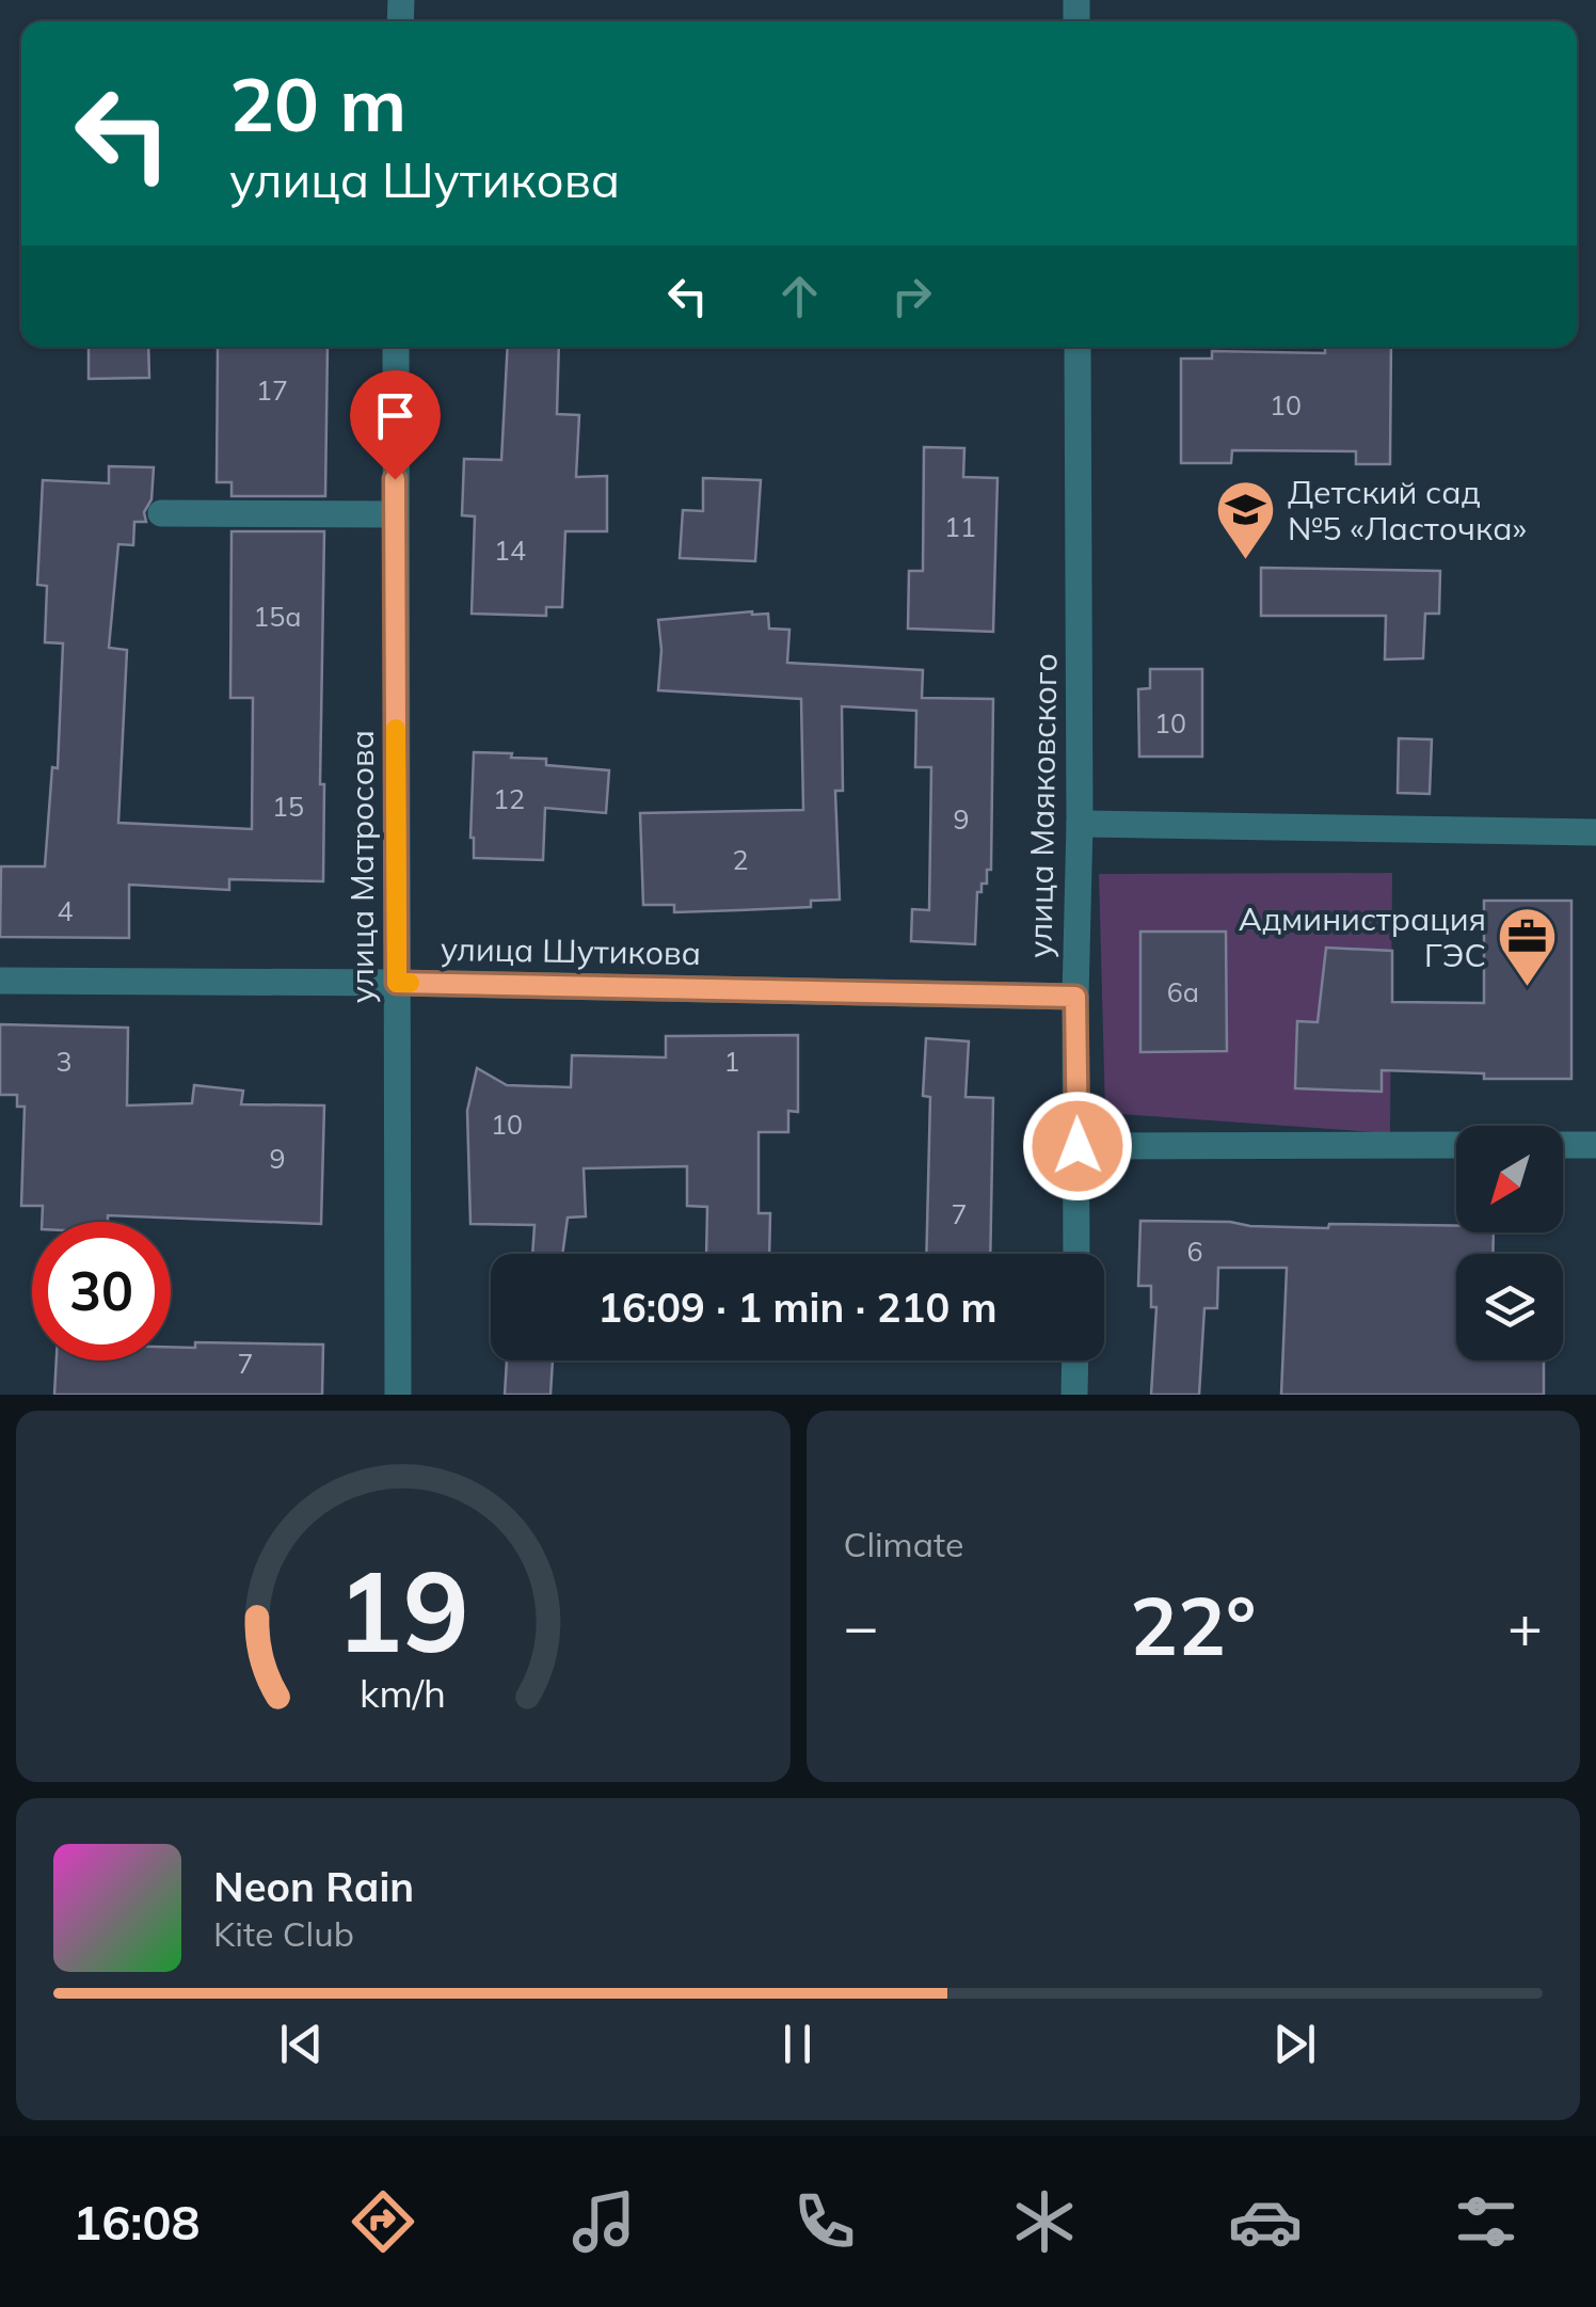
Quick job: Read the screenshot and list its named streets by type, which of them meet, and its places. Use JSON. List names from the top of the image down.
{
  "streets": {
    "street": ["улица Маяковского", "улица Матросова", "улица Шутикова"]
  },
  "crossings": [
    ["улица Маяковского", "улица Шутикова"],
    ["улица Матросова", "улица Шутикова"]
  ],
  "places": {
    "school or university": ["Детский сад №5 «Ласточка»"],
    "office": ["Администрация ГЭС"]
  },
  "house_numbers": [
    "17",
    "10",
    "11",
    "14",
    "15а",
    "10",
    "12",
    "15",
    "9",
    "2",
    "4",
    "6а",
    "3",
    "1",
    "10",
    "9",
    "7",
    "6",
    "7"
  ],
  "north": "bottom left",
  "page": {
    "turn": ["20 m", "улица Шутикова"],
    "limit": "30",
    "trip": "16:09 · 1 min · 210 m",
    "tile": "Climate",
    "heat": ["−", "22°", "+"],
    "song": ["Neon Rain", "Kite Club"],
    "tabs": "16:08",
    "gauge": ["19", "km/h"]
  }
}
